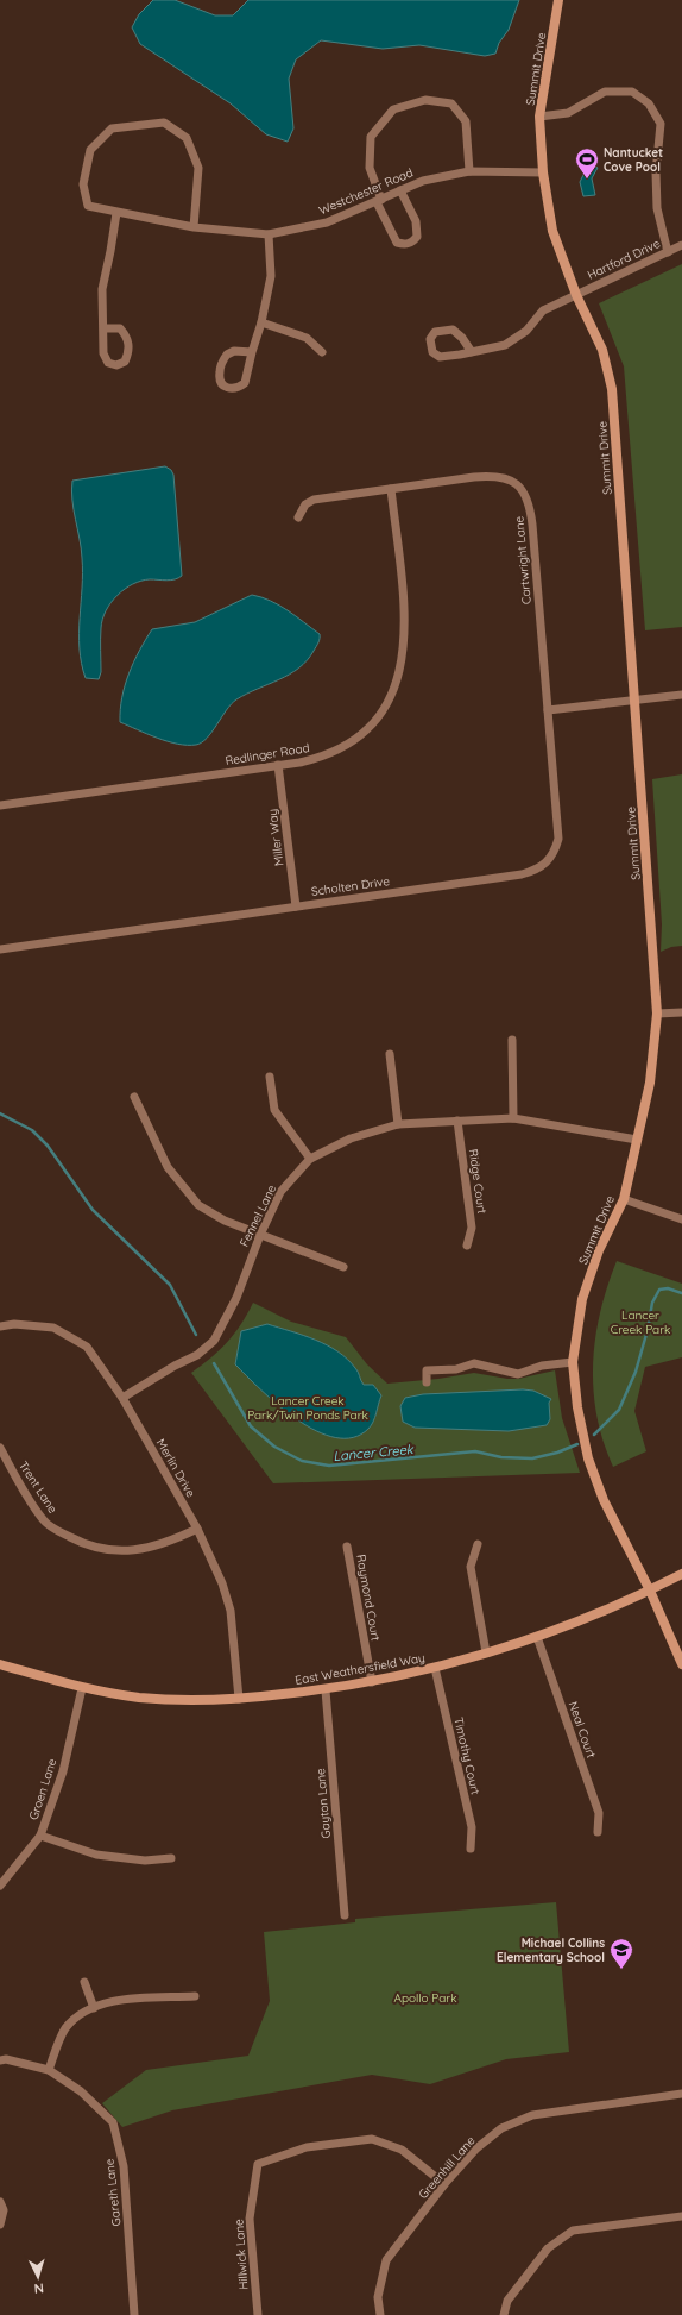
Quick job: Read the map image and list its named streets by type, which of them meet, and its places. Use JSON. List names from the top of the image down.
{
  "streets": {
    "street": [
      "Summit Drive",
      "Westchester Road",
      "Hartford Drive",
      "Cartwright Lane",
      "Redlinger Road",
      "Miller Way",
      "Scholten Drive",
      "Ridge Court",
      "Fennel Lane",
      "Merlin Drive",
      "Trent Lane",
      "Raymond Court",
      "East Weathersfield Way",
      "Neal Court",
      "Timothy Court",
      "Groen Lane",
      "Gayton Lane",
      "Greenhill Lane",
      "Gareth Lane",
      "Hillwick Lane"
    ]
  },
  "crossings": [
    ["Summit Drive", "Westchester Road"],
    ["Summit Drive", "Hartford Drive"],
    ["Summit Drive", "Fennel Lane"],
    ["Summit Drive", "East Weathersfield Way"],
    ["Cartwright Lane", "Redlinger Road"],
    ["Cartwright Lane", "Scholten Drive"],
    ["Redlinger Road", "Miller Way"],
    ["Miller Way", "Scholten Drive"],
    ["Ridge Court", "Fennel Lane"],
    ["Fennel Lane", "Merlin Drive"],
    ["Merlin Drive", "Trent Lane"],
    ["Merlin Drive", "East Weathersfield Way"],
    ["Raymond Court", "East Weathersfield Way"],
    ["East Weathersfield Way", "Neal Court"],
    ["East Weathersfield Way", "Timothy Court"],
    ["East Weathersfield Way", "Groen Lane"],
    ["East Weathersfield Way", "Gayton Lane"],
    ["Greenhill Lane", "Hillwick Lane"]
  ],
  "water": ["Lancer Creek"],
  "parks": ["Lancer Creek Park", "Lancer Creek Park/Twin Ponds Park", "Apollo Park"],
  "places": {
    "sports": ["Nantucket Cove Pool"],
    "school or university": ["Michael Collins Elementary School"]
  },
  "north": "bottom"
}
